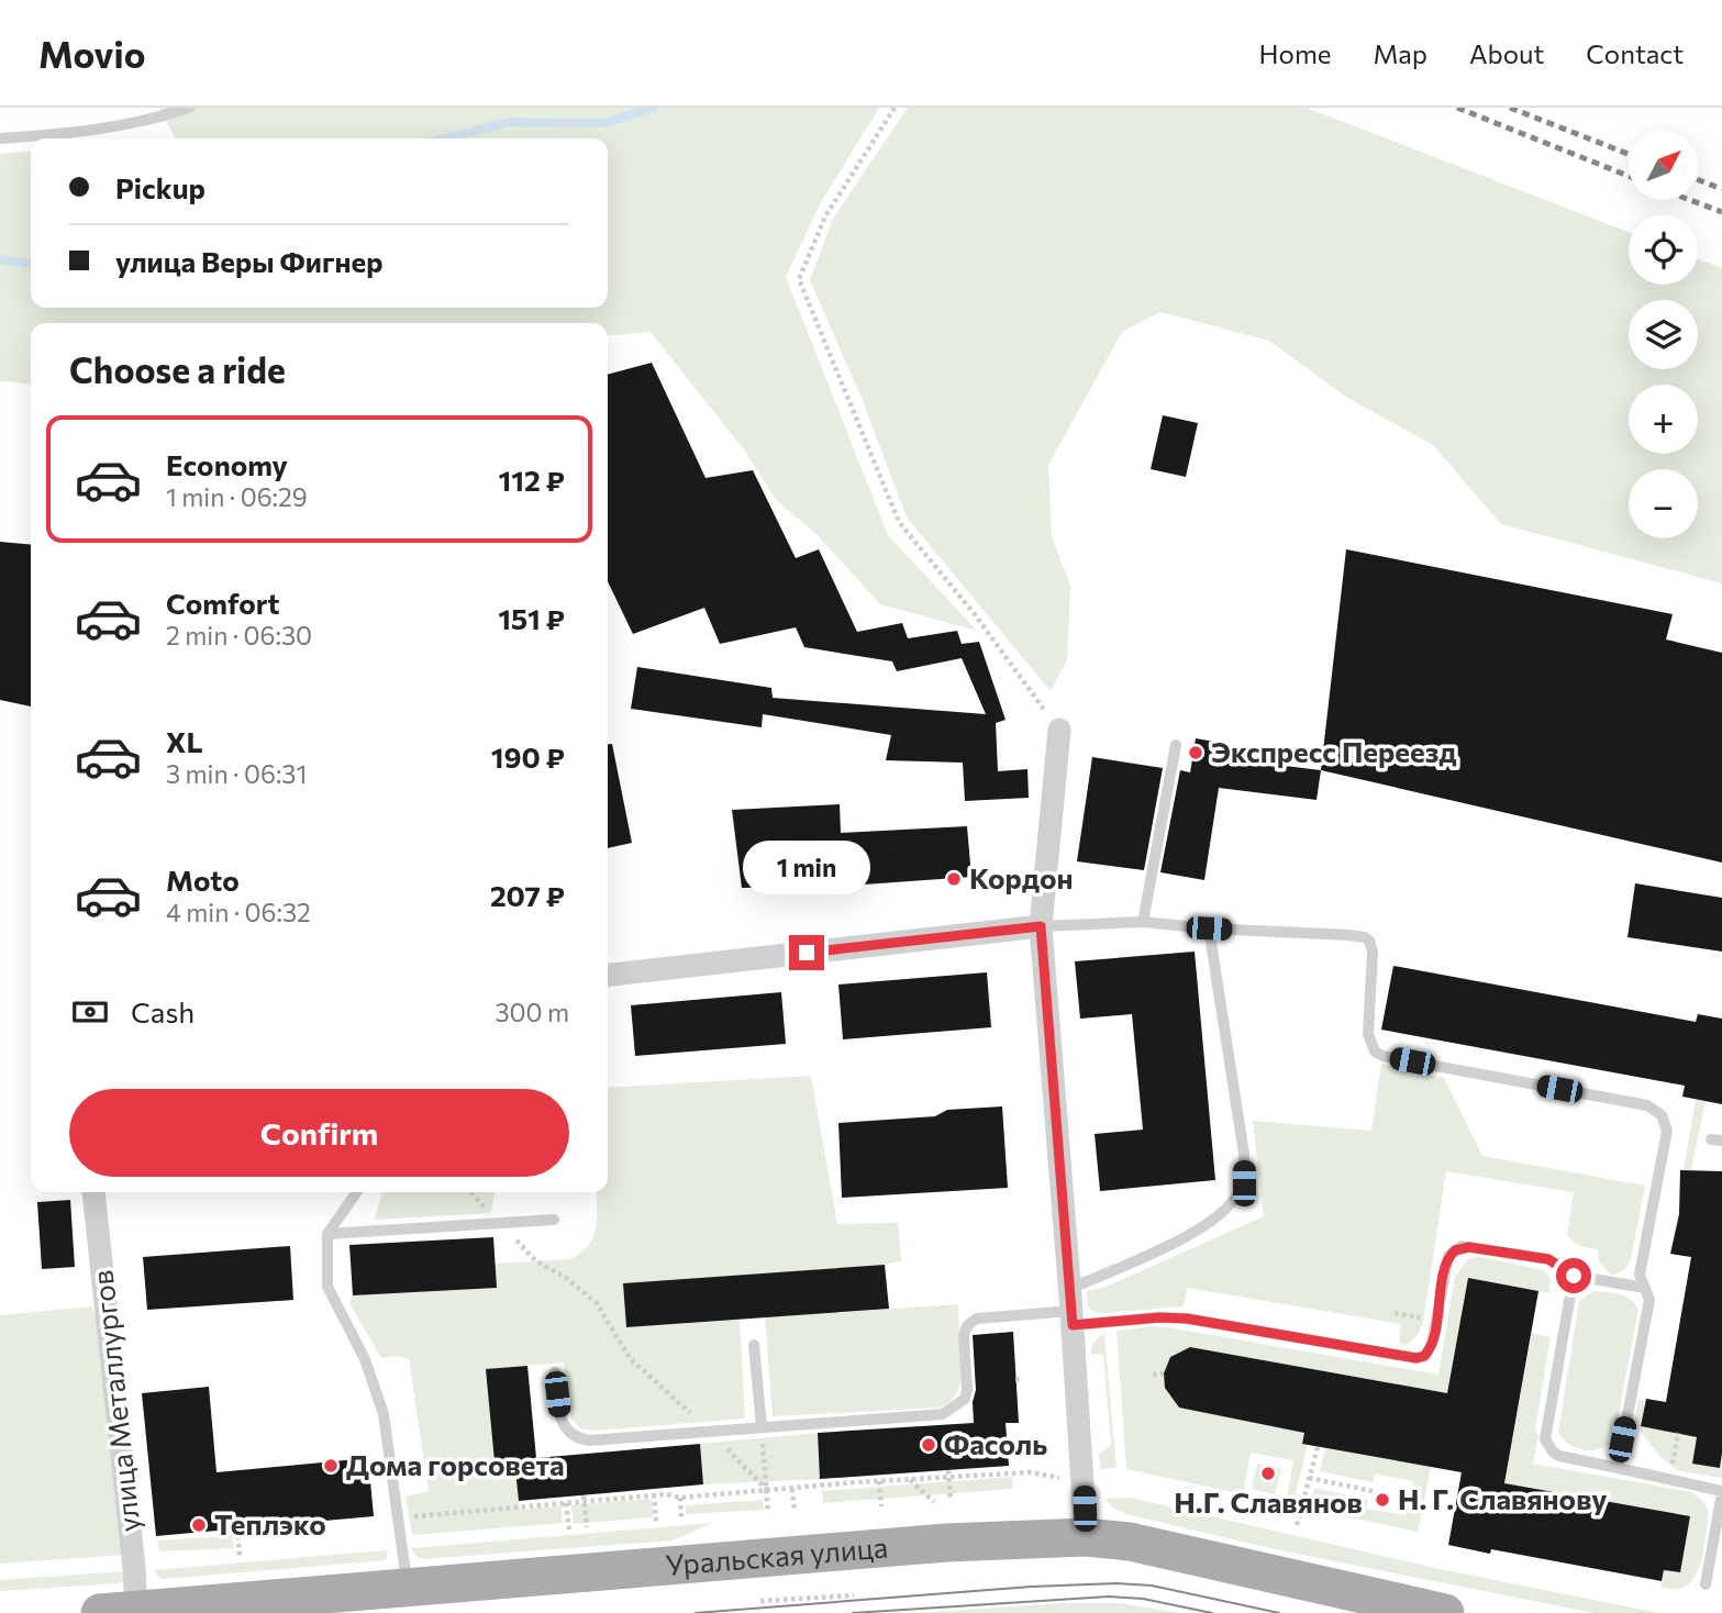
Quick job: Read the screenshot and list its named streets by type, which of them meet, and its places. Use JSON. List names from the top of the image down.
{
  "streets": {
    "main road": ["Уральская улица"],
    "street": ["улица Металлургов"]
  },
  "crossings": [
    ["улица Металлургов", "Уральская улица"]
  ],
  "places": [
    "Экспресс Переезд",
    "Кордон",
    "Фасоль",
    "Дома горсовета",
    "Н.Г. Славянов",
    "Н. Г. Славянову",
    "Теплэко"
  ],
  "north": "top right",
  "page": {
    "header": "Movio",
    "nav": [
      "Home",
      "Map",
      "About",
      "Contact"
    ],
    "map_buttons": ["+", "−"],
    "banner": ["Pickup", "улица Веры Фигнер"],
    "heading": "Choose a ride",
    "list": [
      {
        "name": "Economy",
        "note": "1 min · 06:29",
        "value": "112 ₽"
      },
      {
        "name": "Comfort",
        "note": "2 min · 06:30",
        "value": "151 ₽"
      },
      {
        "name": "XL",
        "note": "3 min · 06:31",
        "value": "190 ₽"
      },
      {
        "name": "Moto",
        "note": "4 min · 06:32",
        "value": "207 ₽"
      }
    ],
    "bubble": "1 min",
    "pay": ["Cash", "300 m"],
    "buttons": "Confirm"
  }
}
